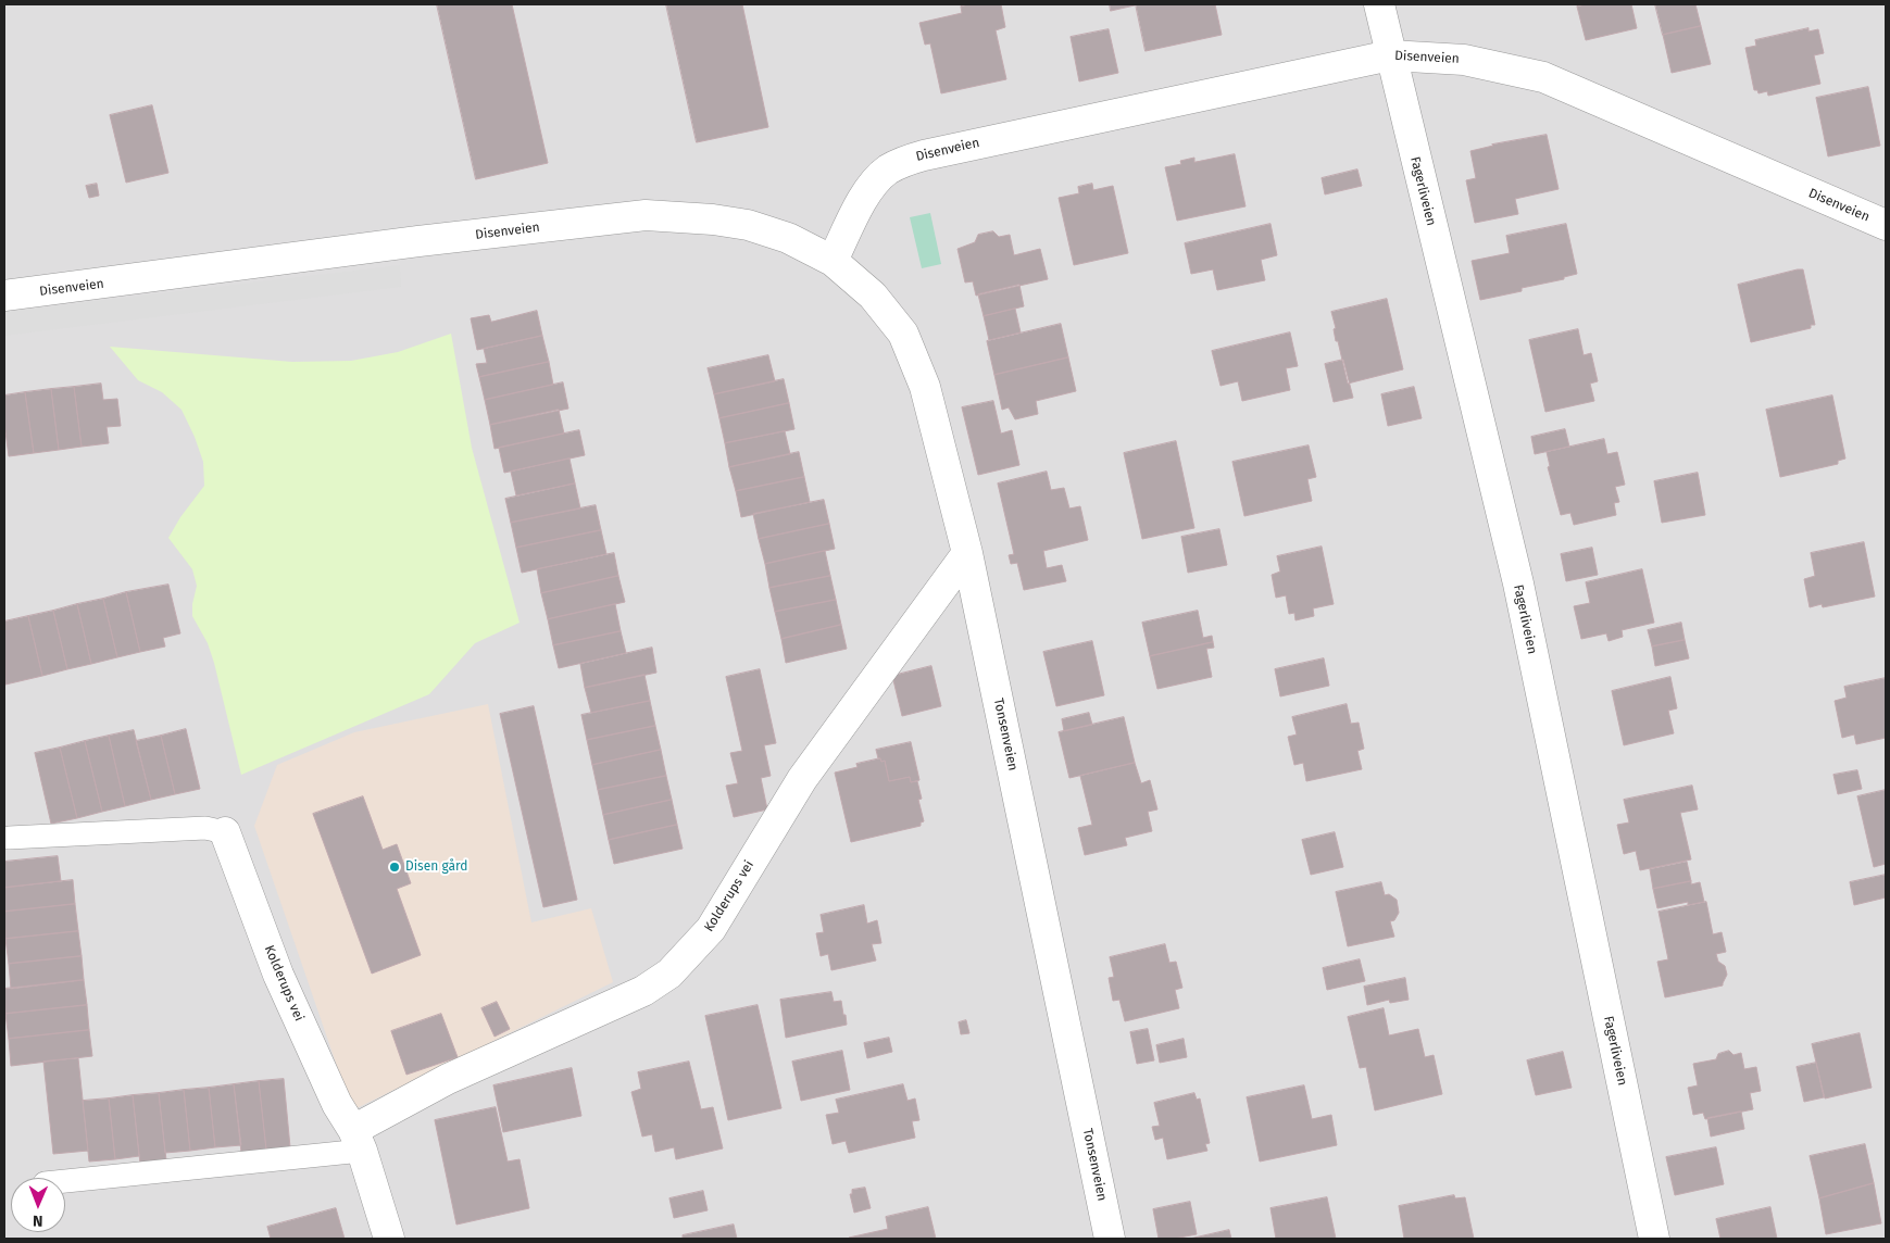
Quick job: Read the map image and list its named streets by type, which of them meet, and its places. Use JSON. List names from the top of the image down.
{
  "streets": {
    "street": [
      "Disenveien",
      "Fagerliveien",
      "Tonsenveien",
      "Kolderups vei"
    ]
  },
  "crossings": [
    ["Disenveien", "Fagerliveien"],
    ["Disenveien", "Tonsenveien"],
    ["Tonsenveien", "Kolderups vei"]
  ],
  "places": ["Disen gård"],
  "north": "bottom"
}
